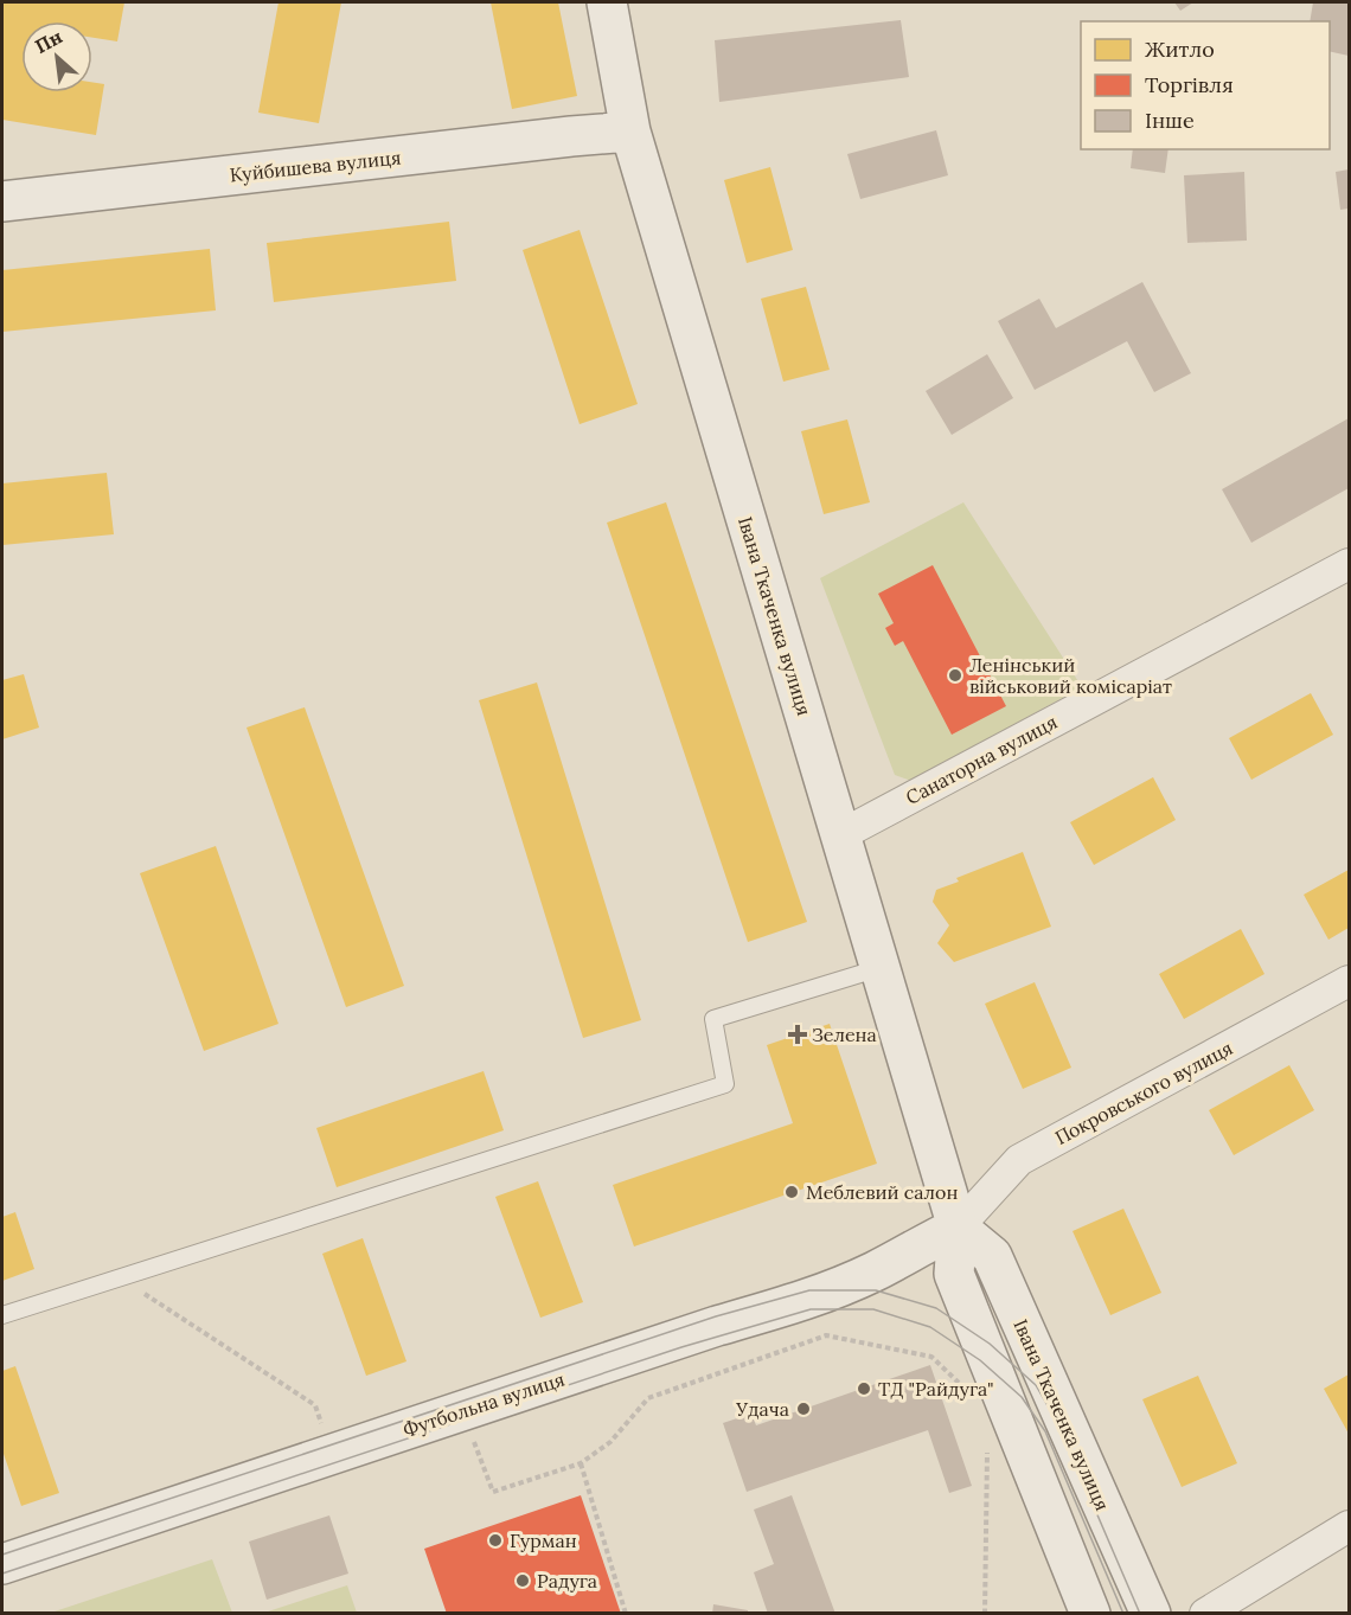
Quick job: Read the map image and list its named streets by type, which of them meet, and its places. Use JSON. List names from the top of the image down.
{
  "streets": {
    "main road": ["Куйбишева вулиця", "Івана Ткаченка вулиця", "Футбольна вулиця"],
    "street": ["Санаторна вулиця", "Покровського вулиця"]
  },
  "crossings": [
    ["Куйбишева вулиця", "Івана Ткаченка вулиця"],
    ["Івана Ткаченка вулиця", "Санаторна вулиця"],
    ["Івана Ткаченка вулиця", "Покровського вулиця"],
    ["Івана Ткаченка вулиця", "Футбольна вулиця"],
    ["Покровського вулиця", "Футбольна вулиця"]
  ],
  "places": {
    "other": [
      "Ленінський військовий комісаріат",
      "Меблевий салон",
      "ТД \"Райдуга\"",
      "Удача",
      "Гурман",
      "Радуга"
    ],
    "health": ["Зелена"]
  },
  "legend": ["Житло", "Торгівля", "Інше"],
  "north": "top left"
}
